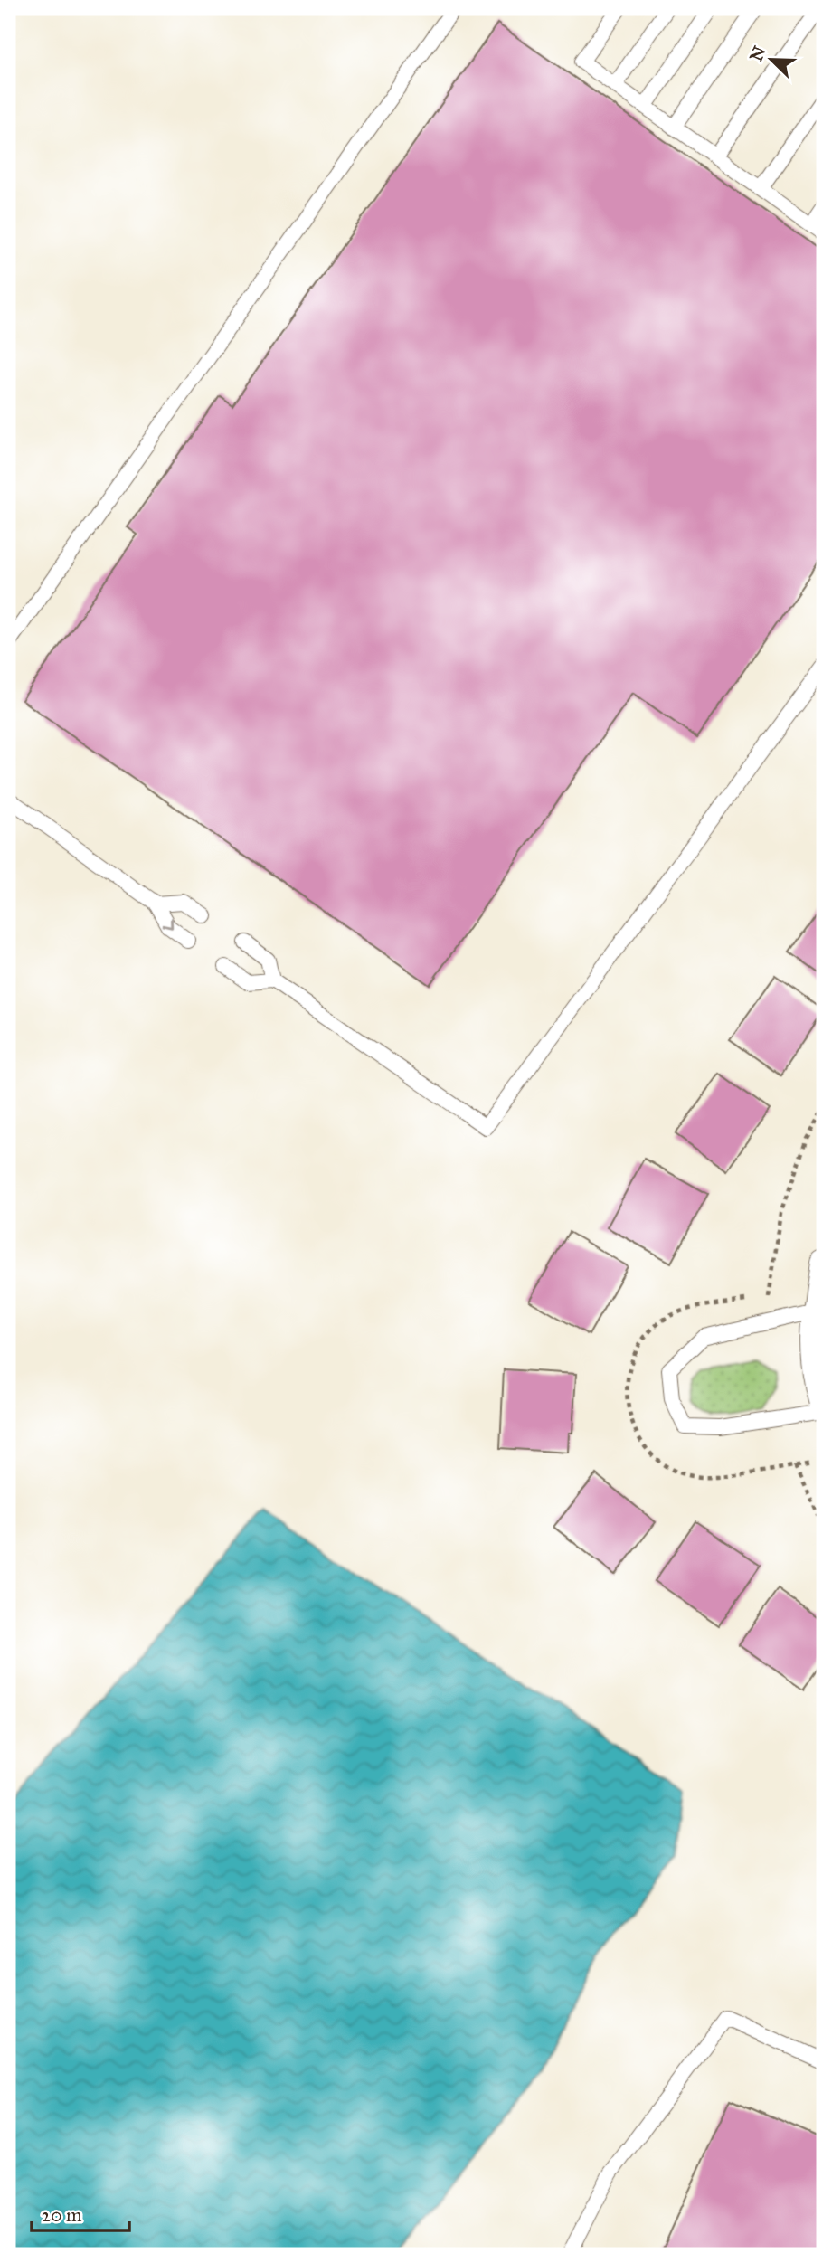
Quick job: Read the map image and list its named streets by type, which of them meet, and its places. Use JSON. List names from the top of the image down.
{
  "scale_bar": "20 m",
  "north": "top left"
}
